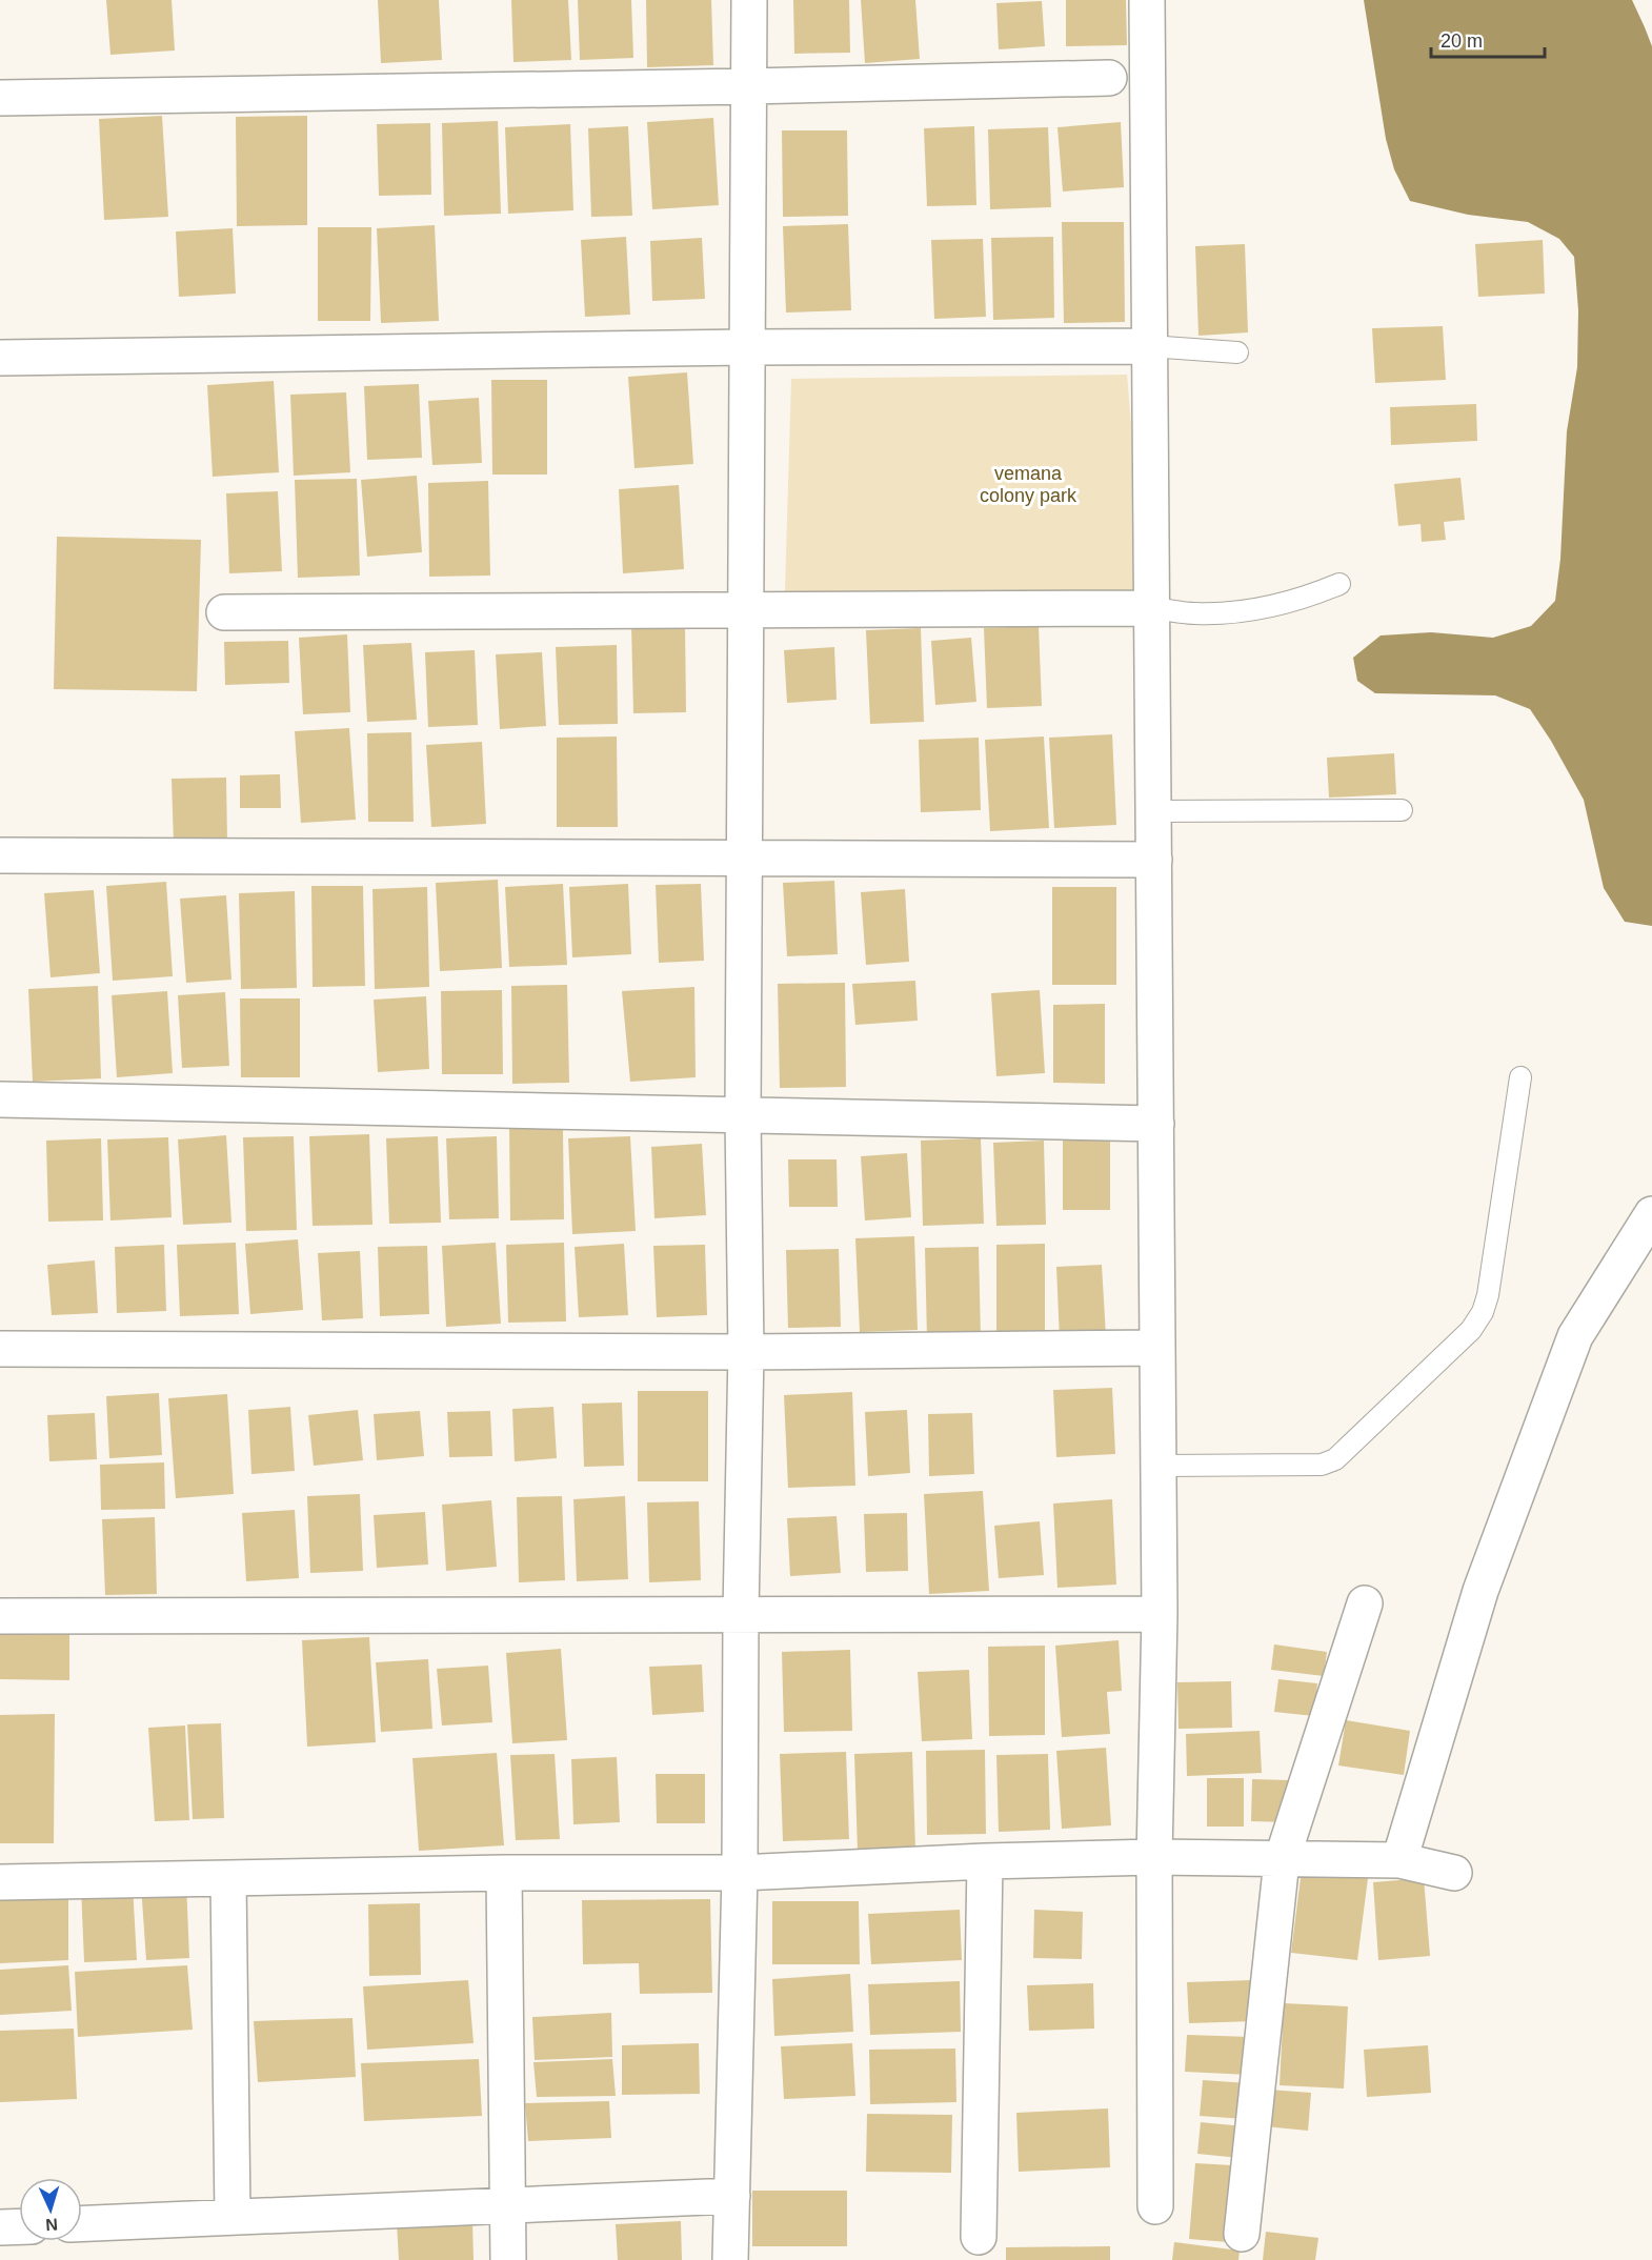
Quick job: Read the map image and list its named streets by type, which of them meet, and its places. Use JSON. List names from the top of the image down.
{
  "parks": ["vemana colony park"],
  "scale_bar": "20 m",
  "north": "bottom"
}
